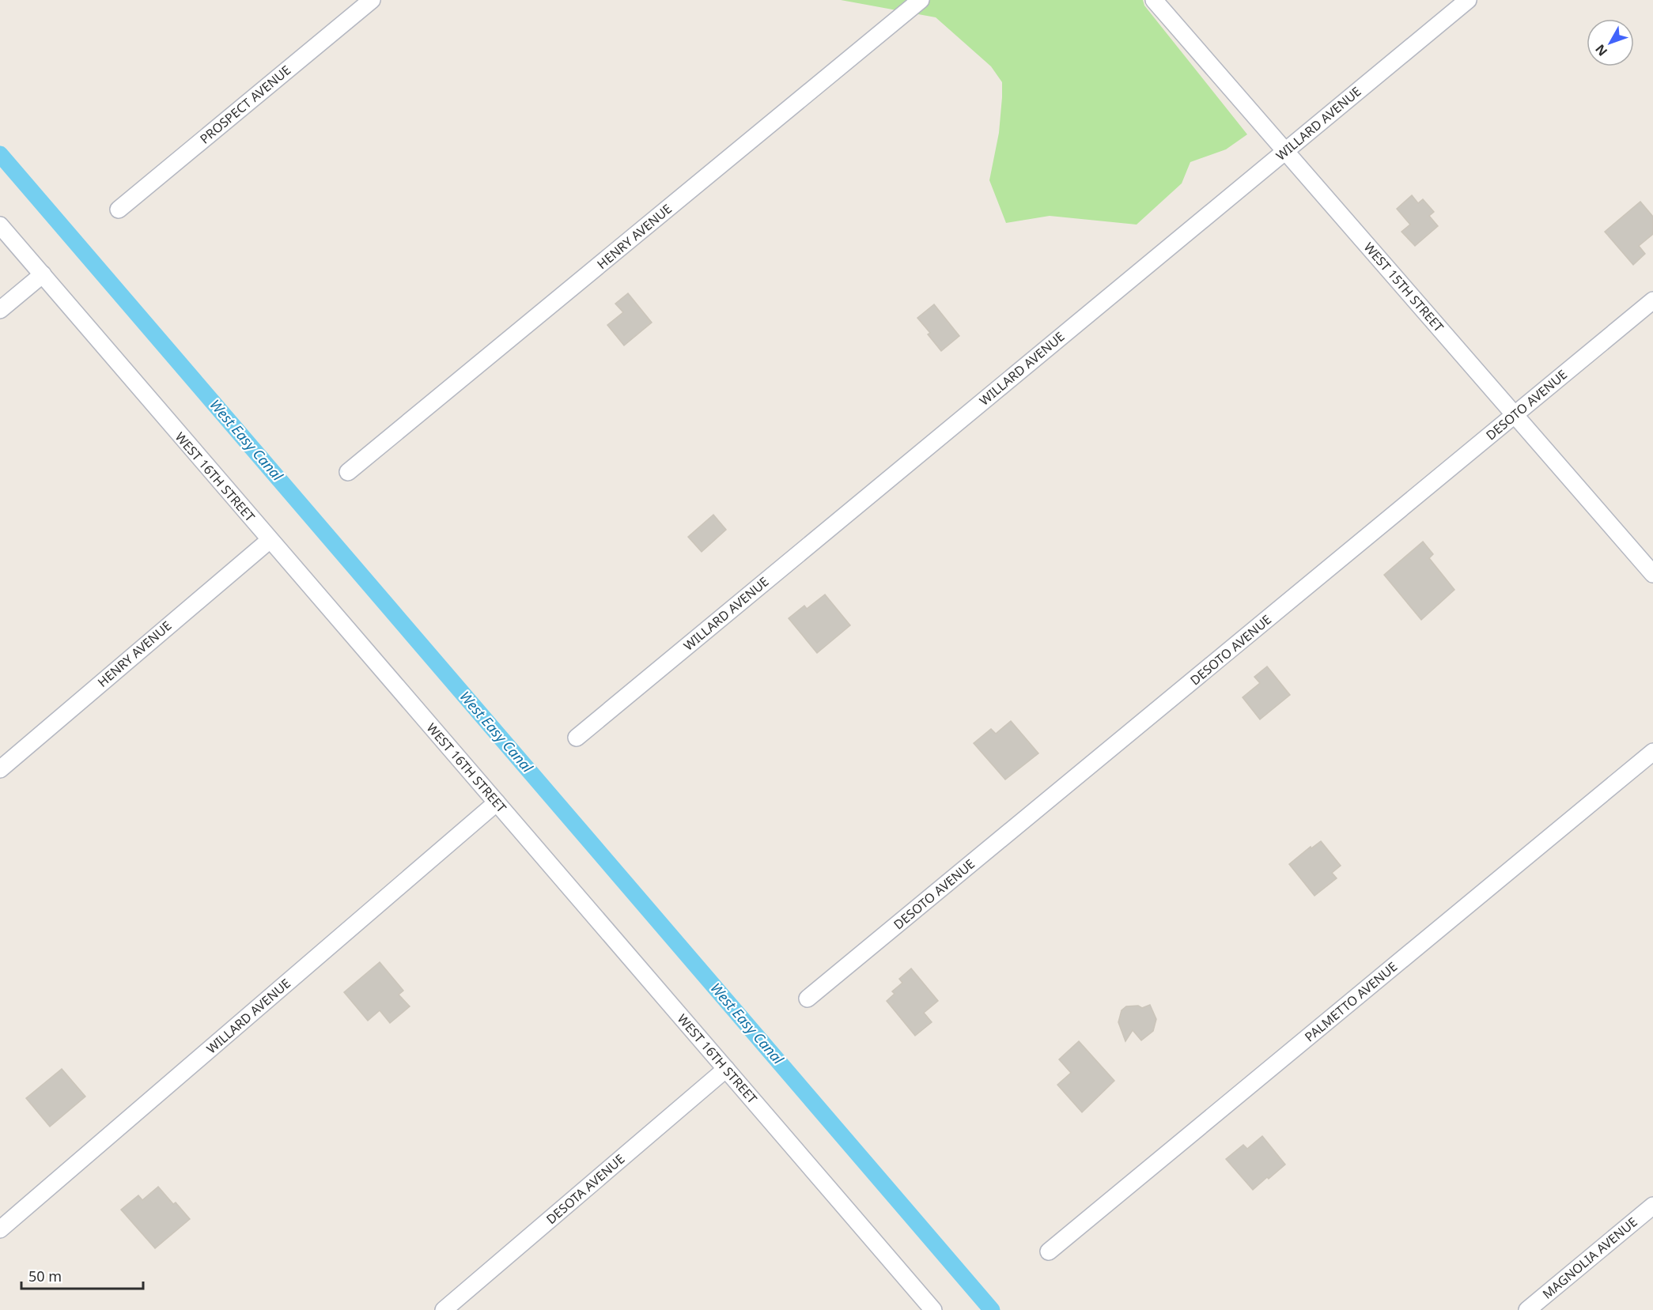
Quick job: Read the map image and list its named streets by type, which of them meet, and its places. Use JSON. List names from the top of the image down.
{
  "streets": {
    "street": [
      "PROSPECT AVENUE",
      "WILLARD AVENUE",
      "HENRY AVENUE",
      "WEST 15TH STREET",
      "DESOTO AVENUE",
      "WEST 16TH STREET",
      "PALMETTO AVENUE",
      "DESOTA AVENUE",
      "MAGNOLIA AVENUE"
    ]
  },
  "crossings": [
    ["WILLARD AVENUE", "WEST 15TH STREET"],
    ["WILLARD AVENUE", "WEST 16TH STREET"],
    ["HENRY AVENUE", "WEST 16TH STREET"],
    ["WEST 15TH STREET", "DESOTO AVENUE"],
    ["WEST 16TH STREET", "DESOTA AVENUE"]
  ],
  "water": ["West Easy Canal"],
  "scale_bar": "50 m",
  "north": "bottom left"
}
